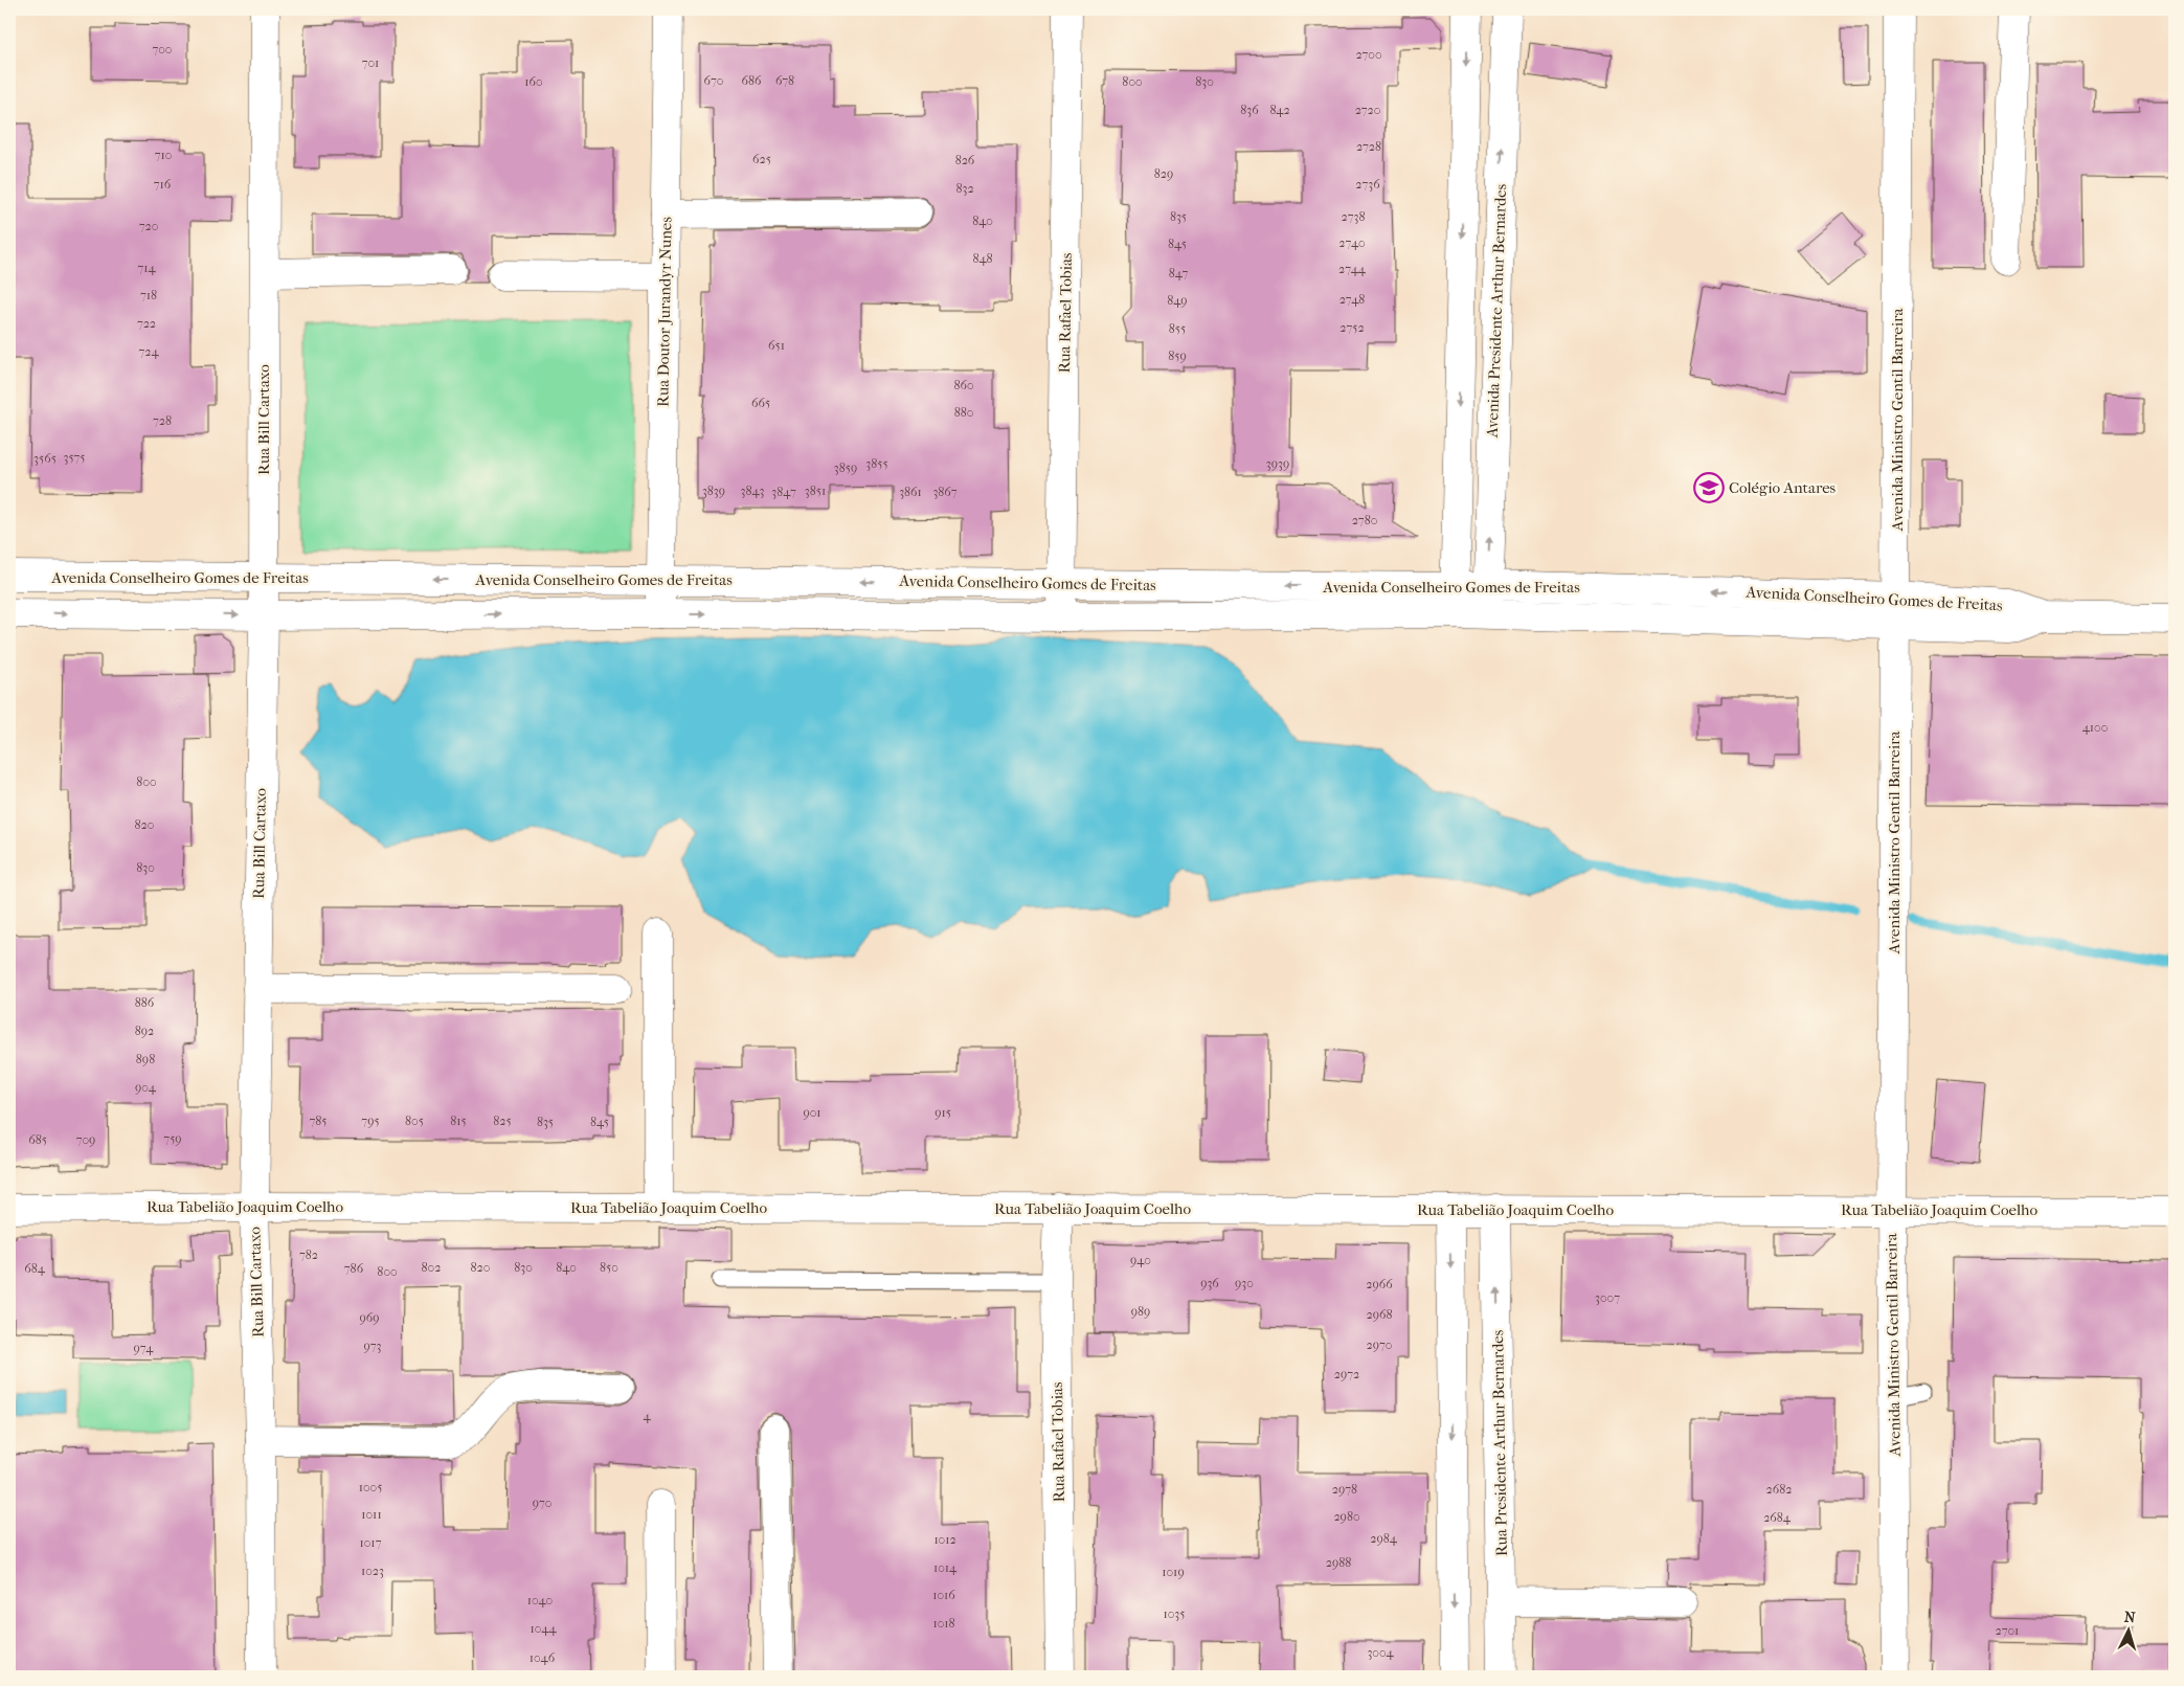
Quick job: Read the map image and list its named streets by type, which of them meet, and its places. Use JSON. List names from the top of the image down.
{
  "streets": {
    "street": [
      "Avenida Presidente Arthur Bernardes",
      "Rua Doutor Jurandyr Nunes",
      "Rua Rafael Tobias",
      "Rua Bill Cartaxo",
      "Avenida Ministro Gentil Barreira",
      "Avenida Conselheiro Gomes de Freitas",
      "Rua Tabelião Joaquim Coelho",
      "Rua Presidente Arthur Bernardes"
    ]
  },
  "crossings": [
    ["Avenida Presidente Arthur Bernardes", "Avenida Conselheiro Gomes de Freitas"],
    ["Rua Doutor Jurandyr Nunes", "Avenida Conselheiro Gomes de Freitas"],
    ["Rua Rafael Tobias", "Avenida Conselheiro Gomes de Freitas"],
    ["Rua Rafael Tobias", "Rua Tabelião Joaquim Coelho"],
    ["Rua Bill Cartaxo", "Avenida Conselheiro Gomes de Freitas"],
    ["Rua Bill Cartaxo", "Rua Tabelião Joaquim Coelho"],
    ["Avenida Ministro Gentil Barreira", "Avenida Conselheiro Gomes de Freitas"],
    ["Avenida Ministro Gentil Barreira", "Rua Tabelião Joaquim Coelho"],
    ["Rua Tabelião Joaquim Coelho", "Rua Presidente Arthur Bernardes"]
  ],
  "places": {
    "school or university": ["Colégio Antares"]
  },
  "house_numbers": [
    "700",
    "2700",
    "701",
    "670",
    "686",
    "678",
    "160",
    "800",
    "830",
    "836",
    "842",
    "2720",
    "2728",
    "710",
    "625",
    "826",
    "829",
    "716",
    "2736",
    "832",
    "835",
    "2738",
    "840",
    "720",
    "2740",
    "845",
    "848",
    "714",
    "2744",
    "847",
    "718",
    "2748",
    "849",
    "722",
    "2752",
    "855",
    "651",
    "724",
    "859",
    "860",
    "665",
    "880",
    "728",
    "3575",
    "3565",
    "3855",
    "3939",
    "3859",
    "3839",
    "3843",
    "3851",
    "3847",
    "3861",
    "3867",
    "2780",
    "4100",
    "800",
    "820",
    "830",
    "886",
    "892",
    "898",
    "904",
    "901",
    "915",
    "785",
    "795",
    "805",
    "815",
    "825",
    "835",
    "845",
    "759",
    "685",
    "709",
    "782",
    "940",
    "802",
    "820",
    "830",
    "840",
    "850",
    "684",
    "786",
    "800",
    "936",
    "930",
    "2966",
    "3007",
    "989",
    "2968",
    "969",
    "2970",
    "973",
    "974",
    "2972",
    "4",
    "1005",
    "2978",
    "2682",
    "970",
    "1011",
    "2980",
    "2684",
    "2984",
    "1012",
    "1017",
    "2988",
    "1014",
    "1023",
    "1019",
    "1016",
    "1040",
    "1035",
    "1018",
    "1044",
    "2701",
    "3004",
    "1046"
  ],
  "north": "top"
}
